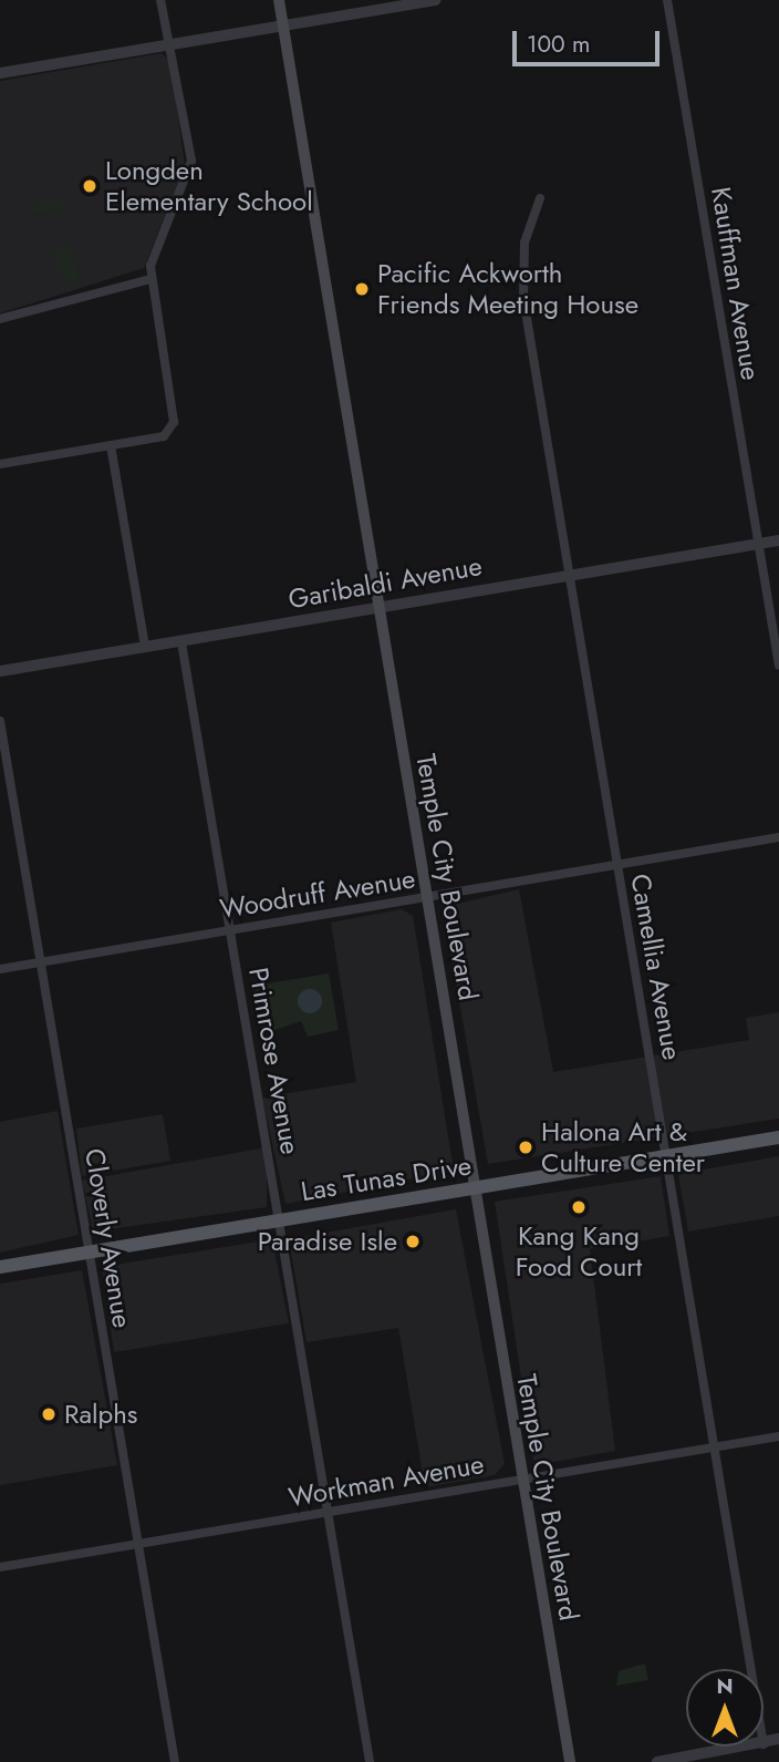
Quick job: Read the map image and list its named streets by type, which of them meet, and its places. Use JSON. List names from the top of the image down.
{
  "streets": {
    "main road": ["Temple City Boulevard", "Las Tunas Drive"],
    "street": [
      "Kauffman Avenue",
      "Garibaldi Avenue",
      "Woodruff Avenue",
      "Camellia Avenue",
      "Primrose Avenue",
      "Cloverly Avenue",
      "Workman Avenue"
    ]
  },
  "crossings": [
    ["Kauffman Avenue", "Garibaldi Avenue"],
    ["Garibaldi Avenue", "Temple City Boulevard"],
    ["Garibaldi Avenue", "Camellia Avenue"],
    ["Garibaldi Avenue", "Primrose Avenue"],
    ["Temple City Boulevard", "Woodruff Avenue"],
    ["Temple City Boulevard", "Las Tunas Drive"],
    ["Temple City Boulevard", "Workman Avenue"],
    ["Woodruff Avenue", "Camellia Avenue"],
    ["Woodruff Avenue", "Primrose Avenue"],
    ["Woodruff Avenue", "Cloverly Avenue"],
    ["Camellia Avenue", "Las Tunas Drive"],
    ["Camellia Avenue", "Workman Avenue"],
    ["Primrose Avenue", "Las Tunas Drive"],
    ["Primrose Avenue", "Workman Avenue"],
    ["Las Tunas Drive", "Cloverly Avenue"],
    ["Cloverly Avenue", "Workman Avenue"]
  ],
  "places": [
    "Longden Elementary School",
    "Pacific Ackworth Friends Meeting House",
    "Halona Art & Culture Center",
    "Kang Kang Food Court",
    "Paradise Isle",
    "Ralphs"
  ],
  "scale_bar": "100 m",
  "north": "top"
}
